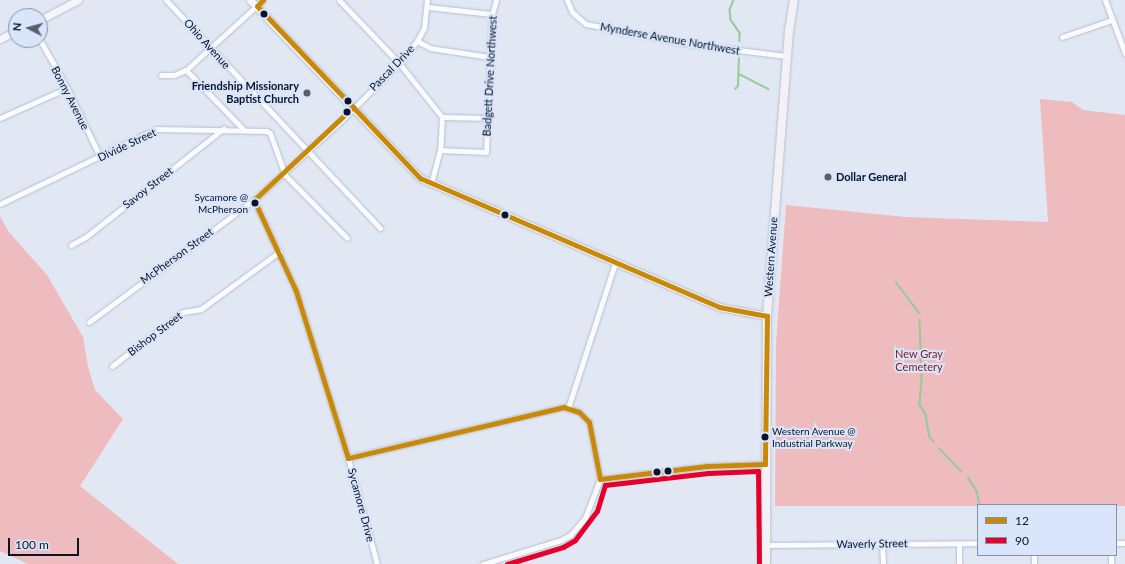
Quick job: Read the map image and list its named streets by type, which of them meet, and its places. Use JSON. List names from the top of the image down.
{
  "streets": {
    "main road": ["Western Avenue"],
    "street": [
      "Mynderse Avenue Northwest",
      "Ohio Avenue",
      "Pascal Drive",
      "Badgett Drive Northwest",
      "Bonny Avenue",
      "Divide Street",
      "Savoy Street",
      "McPherson Street",
      "Bishop Street",
      "Sycamore Drive",
      "Waverly Street"
    ]
  },
  "crossings": [
    ["Mynderse Avenue Northwest", "Western Avenue"],
    ["Ohio Avenue", "McPherson Street"],
    ["Pascal Drive", "McPherson Street"],
    ["Bonny Avenue", "Divide Street"],
    ["Divide Street", "Savoy Street"],
    ["Divide Street", "McPherson Street"],
    ["McPherson Street", "Sycamore Drive"],
    ["Western Avenue", "Waverly Street"],
    ["Bishop Street", "Sycamore Drive"]
  ],
  "parks": ["New Gray Cemetery"],
  "places": [
    "Friendship Missionary Baptist Church",
    "Dollar General",
    "Sycamore @ McPherson",
    "Western Avenue @ Industrial Parkway"
  ],
  "lines": ["transit line 12", "transit line 90"],
  "legend": ["12", "90"],
  "scale_bar": "100 m",
  "north": "left"
}
